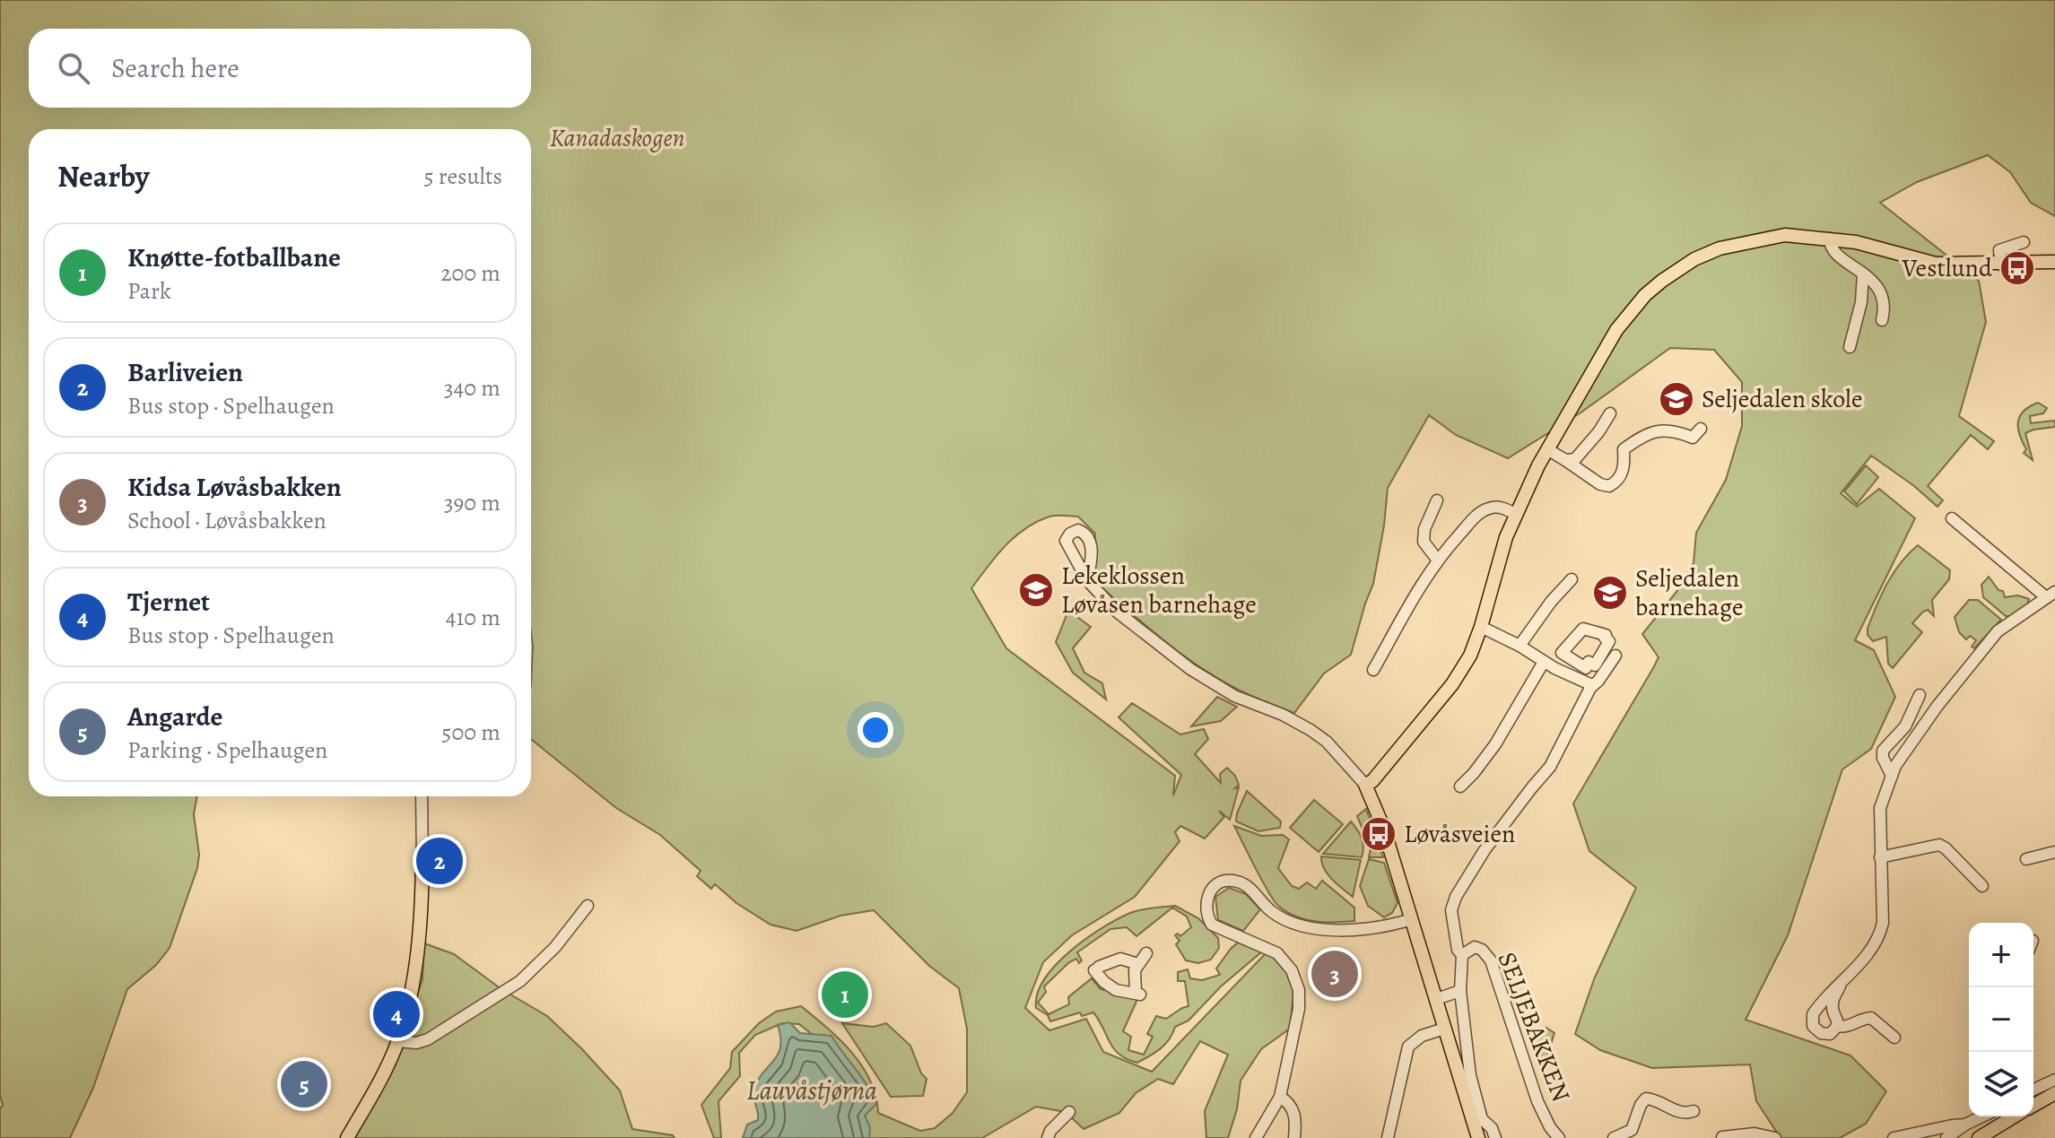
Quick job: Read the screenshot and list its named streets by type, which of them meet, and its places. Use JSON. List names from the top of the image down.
{
  "streets": {
    "street": ["SELJEBAKKEN"]
  },
  "water": ["Lauvåstjørna"],
  "parks": ["Kanadaskogen"],
  "places": {
    "bus stop": ["Vestlund", "Løvåsveien"],
    "school or university": ["Seljedalen skole", "Lekeklossen Løvåsen barnehage", "Seljedalen barnehage"]
  },
  "page": {
    "search": "Search here",
    "heading": ["Nearby", "5 results"],
    "list": [
      {
        "mark": "1",
        "name": "Knøtte-fotballbane",
        "note": "Park",
        "value": "200 m"
      },
      {
        "mark": "2",
        "name": "Barliveien",
        "note": "Bus stop · Spelhaugen",
        "value": "340 m"
      },
      {
        "mark": "3",
        "name": "Kidsa Løvåsbakken",
        "note": "School · Løvåsbakken",
        "value": "390 m"
      },
      {
        "mark": "4",
        "name": "Tjernet",
        "note": "Bus stop · Spelhaugen",
        "value": "410 m"
      },
      {
        "mark": "5",
        "name": "Angarde",
        "note": "Parking · Spelhaugen",
        "value": "500 m"
      }
    ],
    "pins": [
      "2",
      "3",
      "1",
      "4",
      "5"
    ],
    "map_buttons": ["+", "−"]
  }
}
